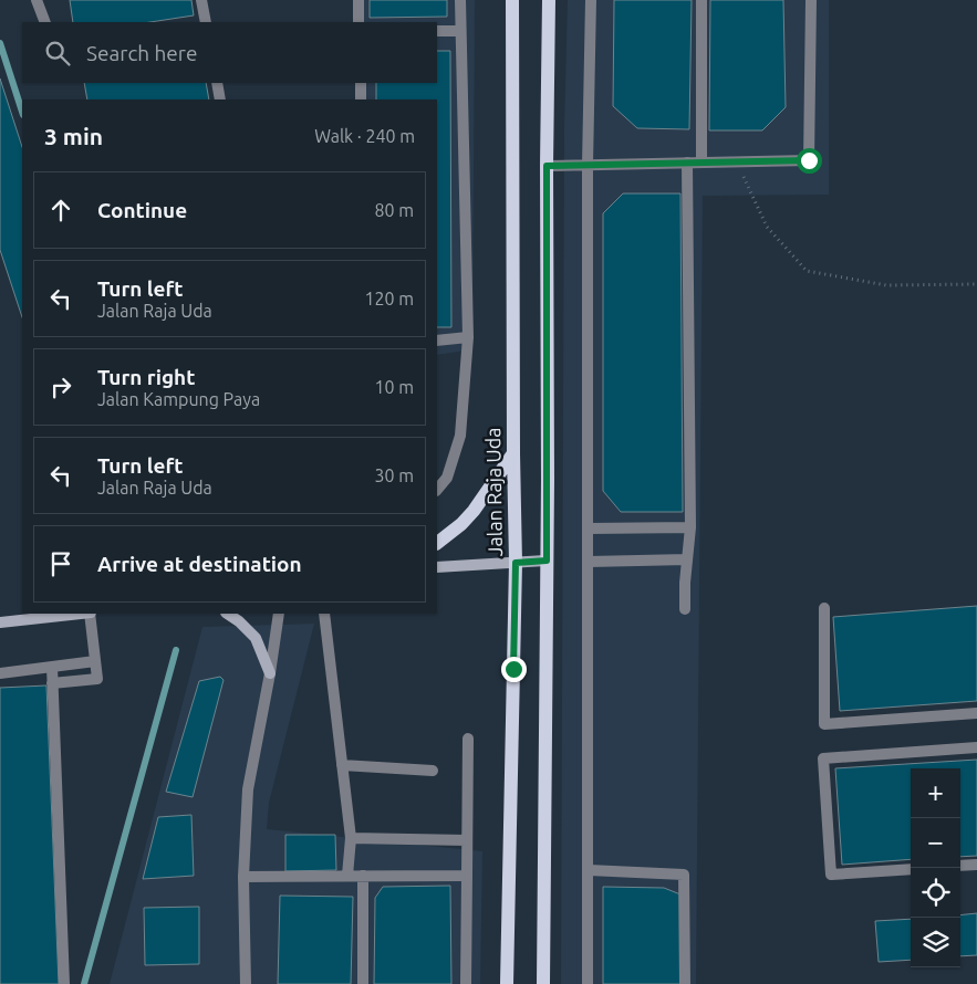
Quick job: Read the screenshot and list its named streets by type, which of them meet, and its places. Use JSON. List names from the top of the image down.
{
  "streets": {
    "main road": ["Jalan Raja Uda"]
  },
  "page": {
    "search": "Search here",
    "heading": ["3 min", "Walk · 240 m"],
    "list": [
      ["Continue", "80 m"],
      ["Turn left", "Jalan Raja Uda", "120 m"],
      ["Turn right", "Jalan Kampung Paya", "10 m"],
      ["Turn left", "Jalan Raja Uda", "30 m"],
      "Arrive at destination"
    ],
    "map_buttons": ["+", "−"]
  }
}
